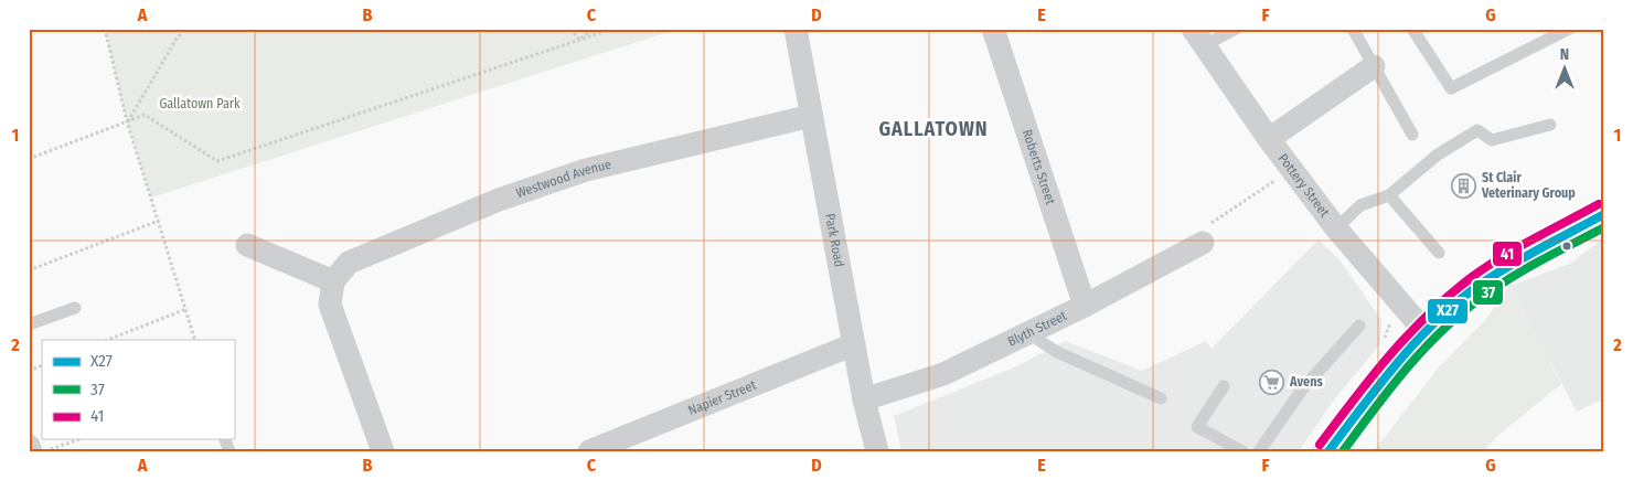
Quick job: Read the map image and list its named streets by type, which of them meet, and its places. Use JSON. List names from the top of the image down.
{
  "streets": {
    "street": [
      "Roberts Street",
      "Westwood Avenue",
      "Pottery Street",
      "Park Road",
      "Blyth Street",
      "Napier Street"
    ]
  },
  "crossings": [
    ["Roberts Street", "Blyth Street"],
    ["Westwood Avenue", "Park Road"],
    ["Park Road", "Blyth Street"],
    ["Park Road", "Napier Street"]
  ],
  "districts": ["GALLATOWN"],
  "parks": ["Gallatown Park"],
  "places": {
    "building": ["St Clair Veterinary Group"],
    "supermarket": ["Avens"]
  },
  "lines": ["transit line 41", "transit line X27", "transit line 37"],
  "legend": ["X27", "37", "41"],
  "north": "top",
  "grid": {
    "columns": [
      "A",
      "B",
      "C",
      "D",
      "E",
      "F",
      "G"
    ],
    "rows": ["1", "2"]
  }
}
